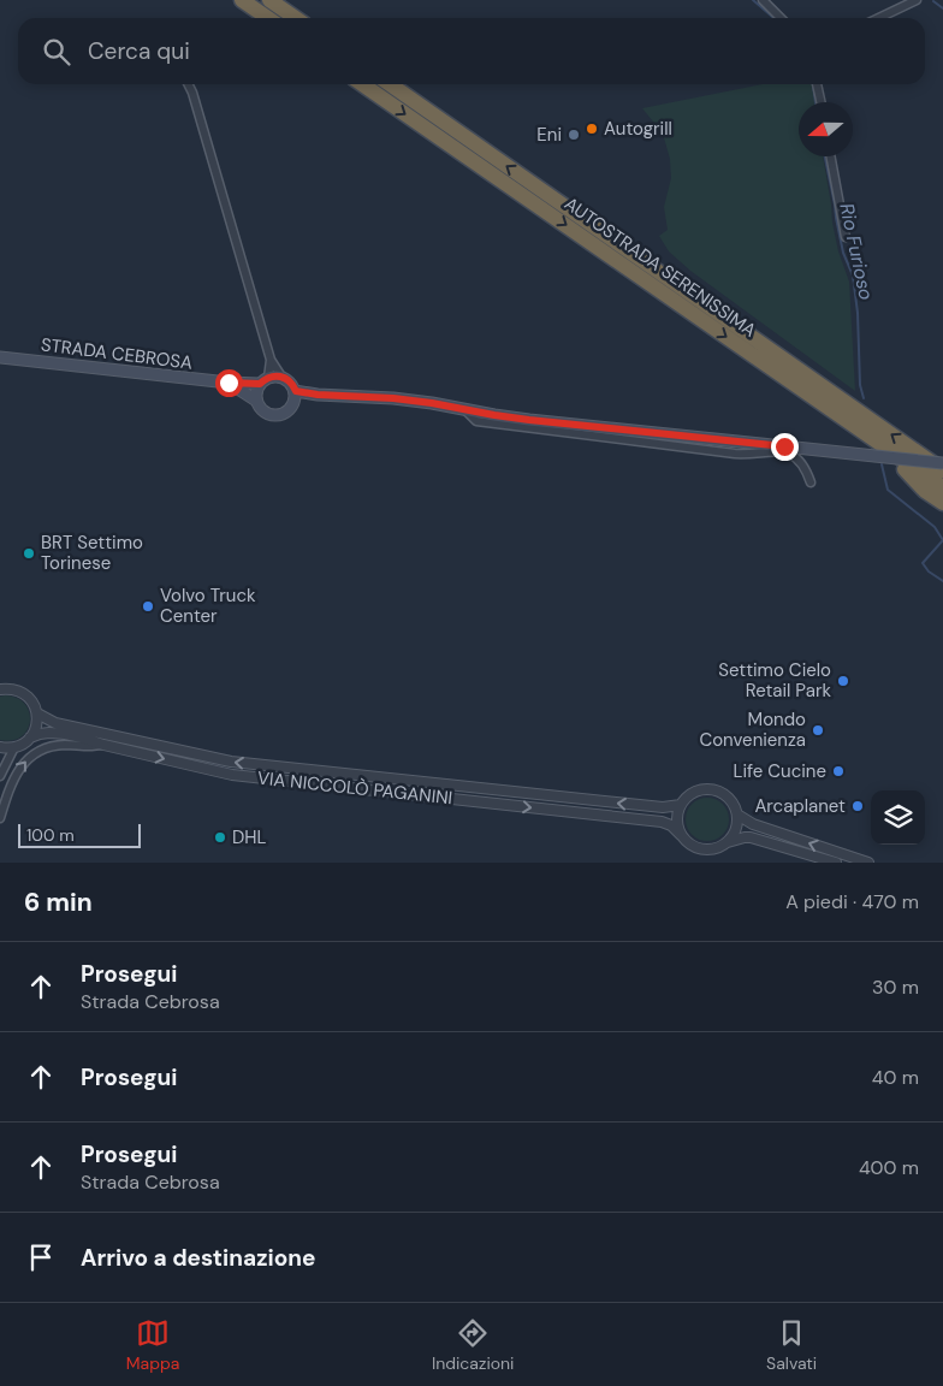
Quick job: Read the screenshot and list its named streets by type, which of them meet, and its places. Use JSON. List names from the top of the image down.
{
  "streets": {
    "highway": ["AUTOSTRADA SERENISSIMA"],
    "main road": ["STRADA CEBROSA"],
    "street": ["VIA NICCOLÒ PAGANINI"]
  },
  "water": ["Rio Furioso"],
  "places": [
    "Autogrill",
    "Eni",
    "BRT Settimo Torinese",
    "Volvo Truck Center",
    "Settimo Cielo Retail Park",
    "Mondo Convenienza",
    "Life Cucine",
    "Arcaplanet",
    "DHL"
  ],
  "scale_bar": "100 m",
  "north": "left",
  "page": {
    "search": "Cerca qui",
    "scale": "100 m",
    "heading": ["6 min", "A piedi · 470 m"],
    "list": [
      ["Prosegui", "Strada Cebrosa", "30 m"],
      ["Prosegui", "40 m"],
      ["Prosegui", "Strada Cebrosa", "400 m"],
      "Arrivo a destinazione"
    ],
    "nav": ["Mappa", "Indicazioni", "Salvati"]
  }
}
